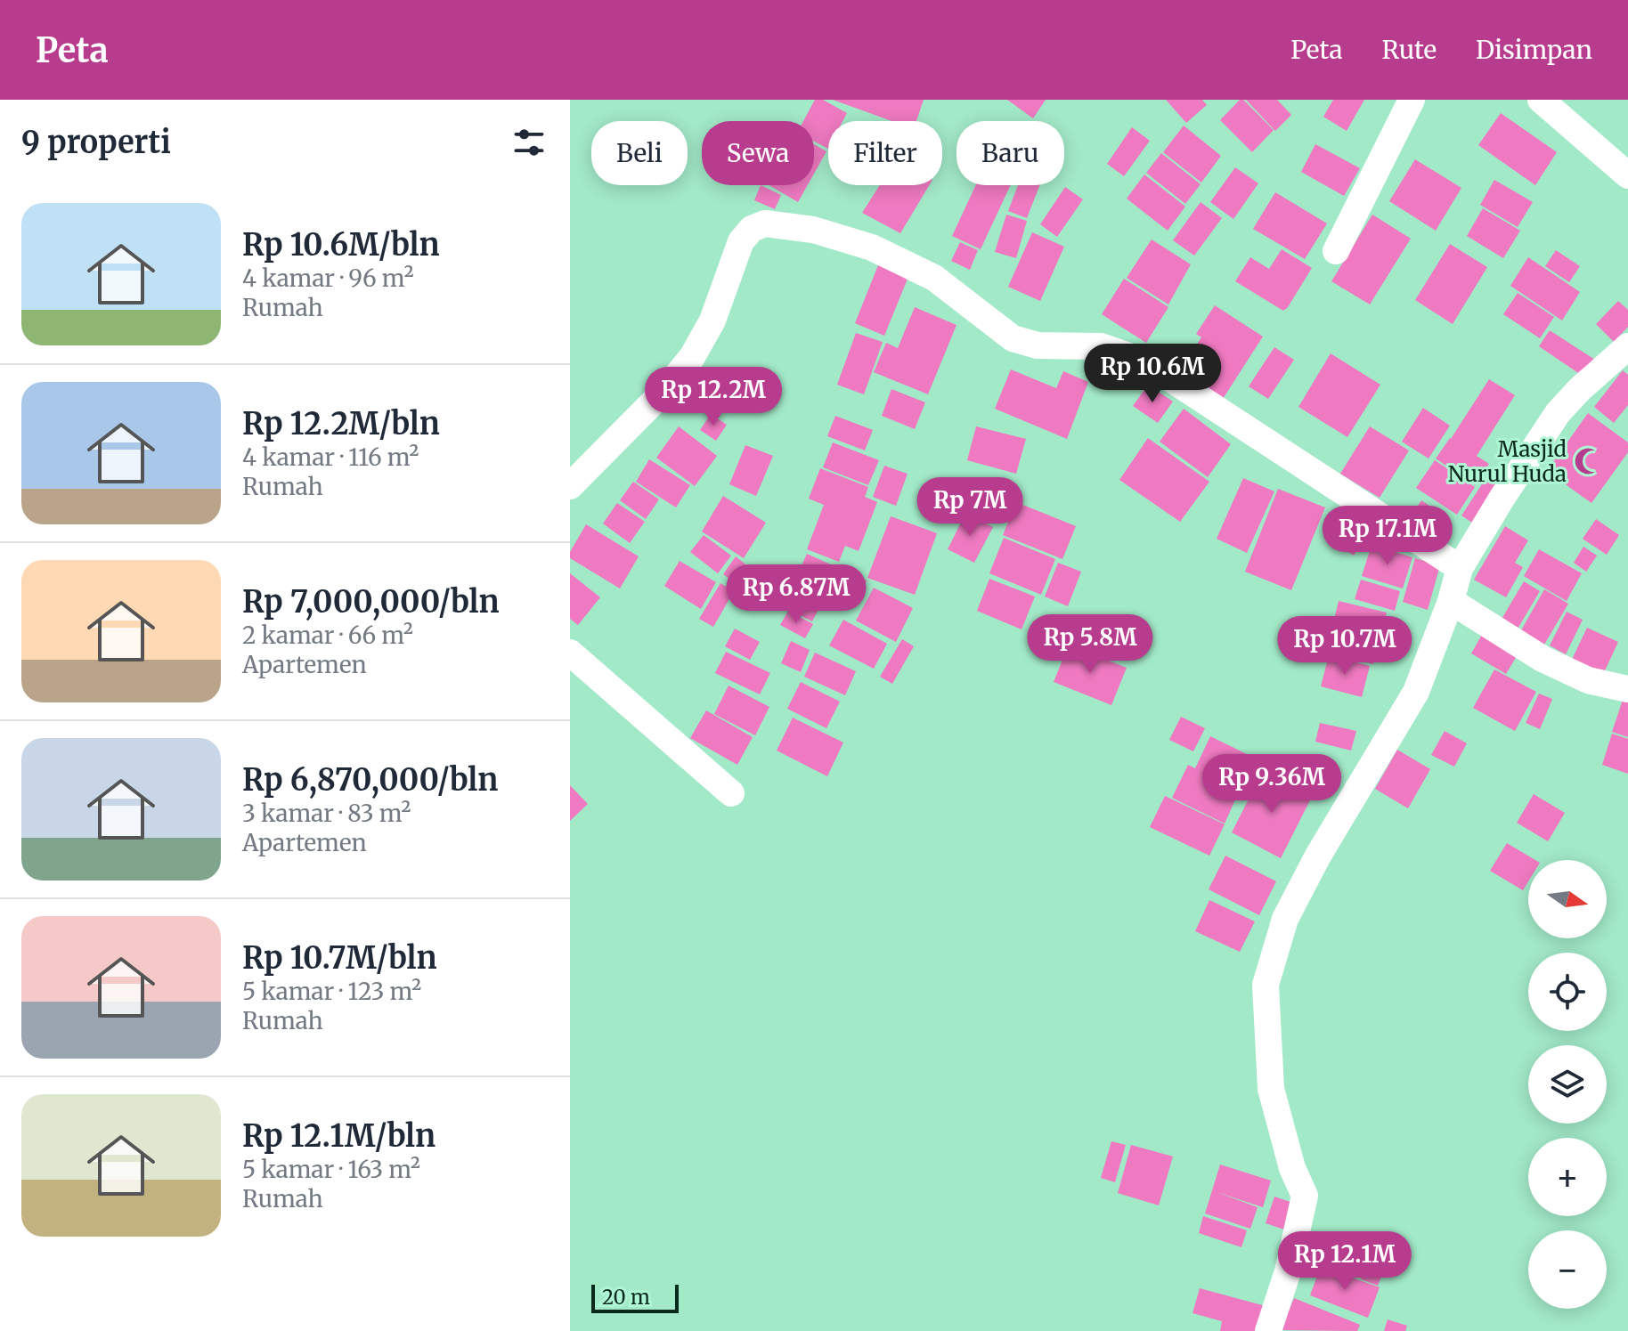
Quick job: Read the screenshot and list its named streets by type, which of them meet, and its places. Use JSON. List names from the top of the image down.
{
  "places": {
    "mosque": ["Masjid Nurul Huda"]
  },
  "scale_bar": "20 m",
  "north": "right",
  "page": {
    "header": "Peta",
    "nav": ["Peta", "Rute", "Disimpan"],
    "heading": "9 properti",
    "chip": [
      "Beli",
      "Sewa",
      "Filter",
      "Baru"
    ],
    "list": [
      {
        "name": "Rp 10.6M/bln",
        "note": "4 kamar · 96 m² · Rumah"
      },
      {
        "name": "Rp 12.2M/bln",
        "note": "4 kamar · 116 m² · Rumah"
      },
      {
        "name": "Rp 7,000,000/bln",
        "note": "2 kamar · 66 m² · Apartemen"
      },
      {
        "name": "Rp 6,870,000/bln",
        "note": "3 kamar · 83 m² · Apartemen"
      },
      {
        "name": "Rp 10.7M/bln",
        "note": "5 kamar · 123 m² · Rumah"
      },
      {
        "name": "Rp 12.1M/bln",
        "note": "5 kamar · 163 m² · Rumah"
      }
    ],
    "price": [
      "Rp 10.6M",
      "Rp 12.2M",
      "Rp 7M",
      "Rp 17.1M",
      "Rp 6.87M",
      "Rp 5.8M",
      "Rp 10.7M",
      "Rp 9.36M",
      "Rp 12.1M"
    ],
    "map_buttons": ["+", "−"],
    "scale": "20 m"
  }
}
